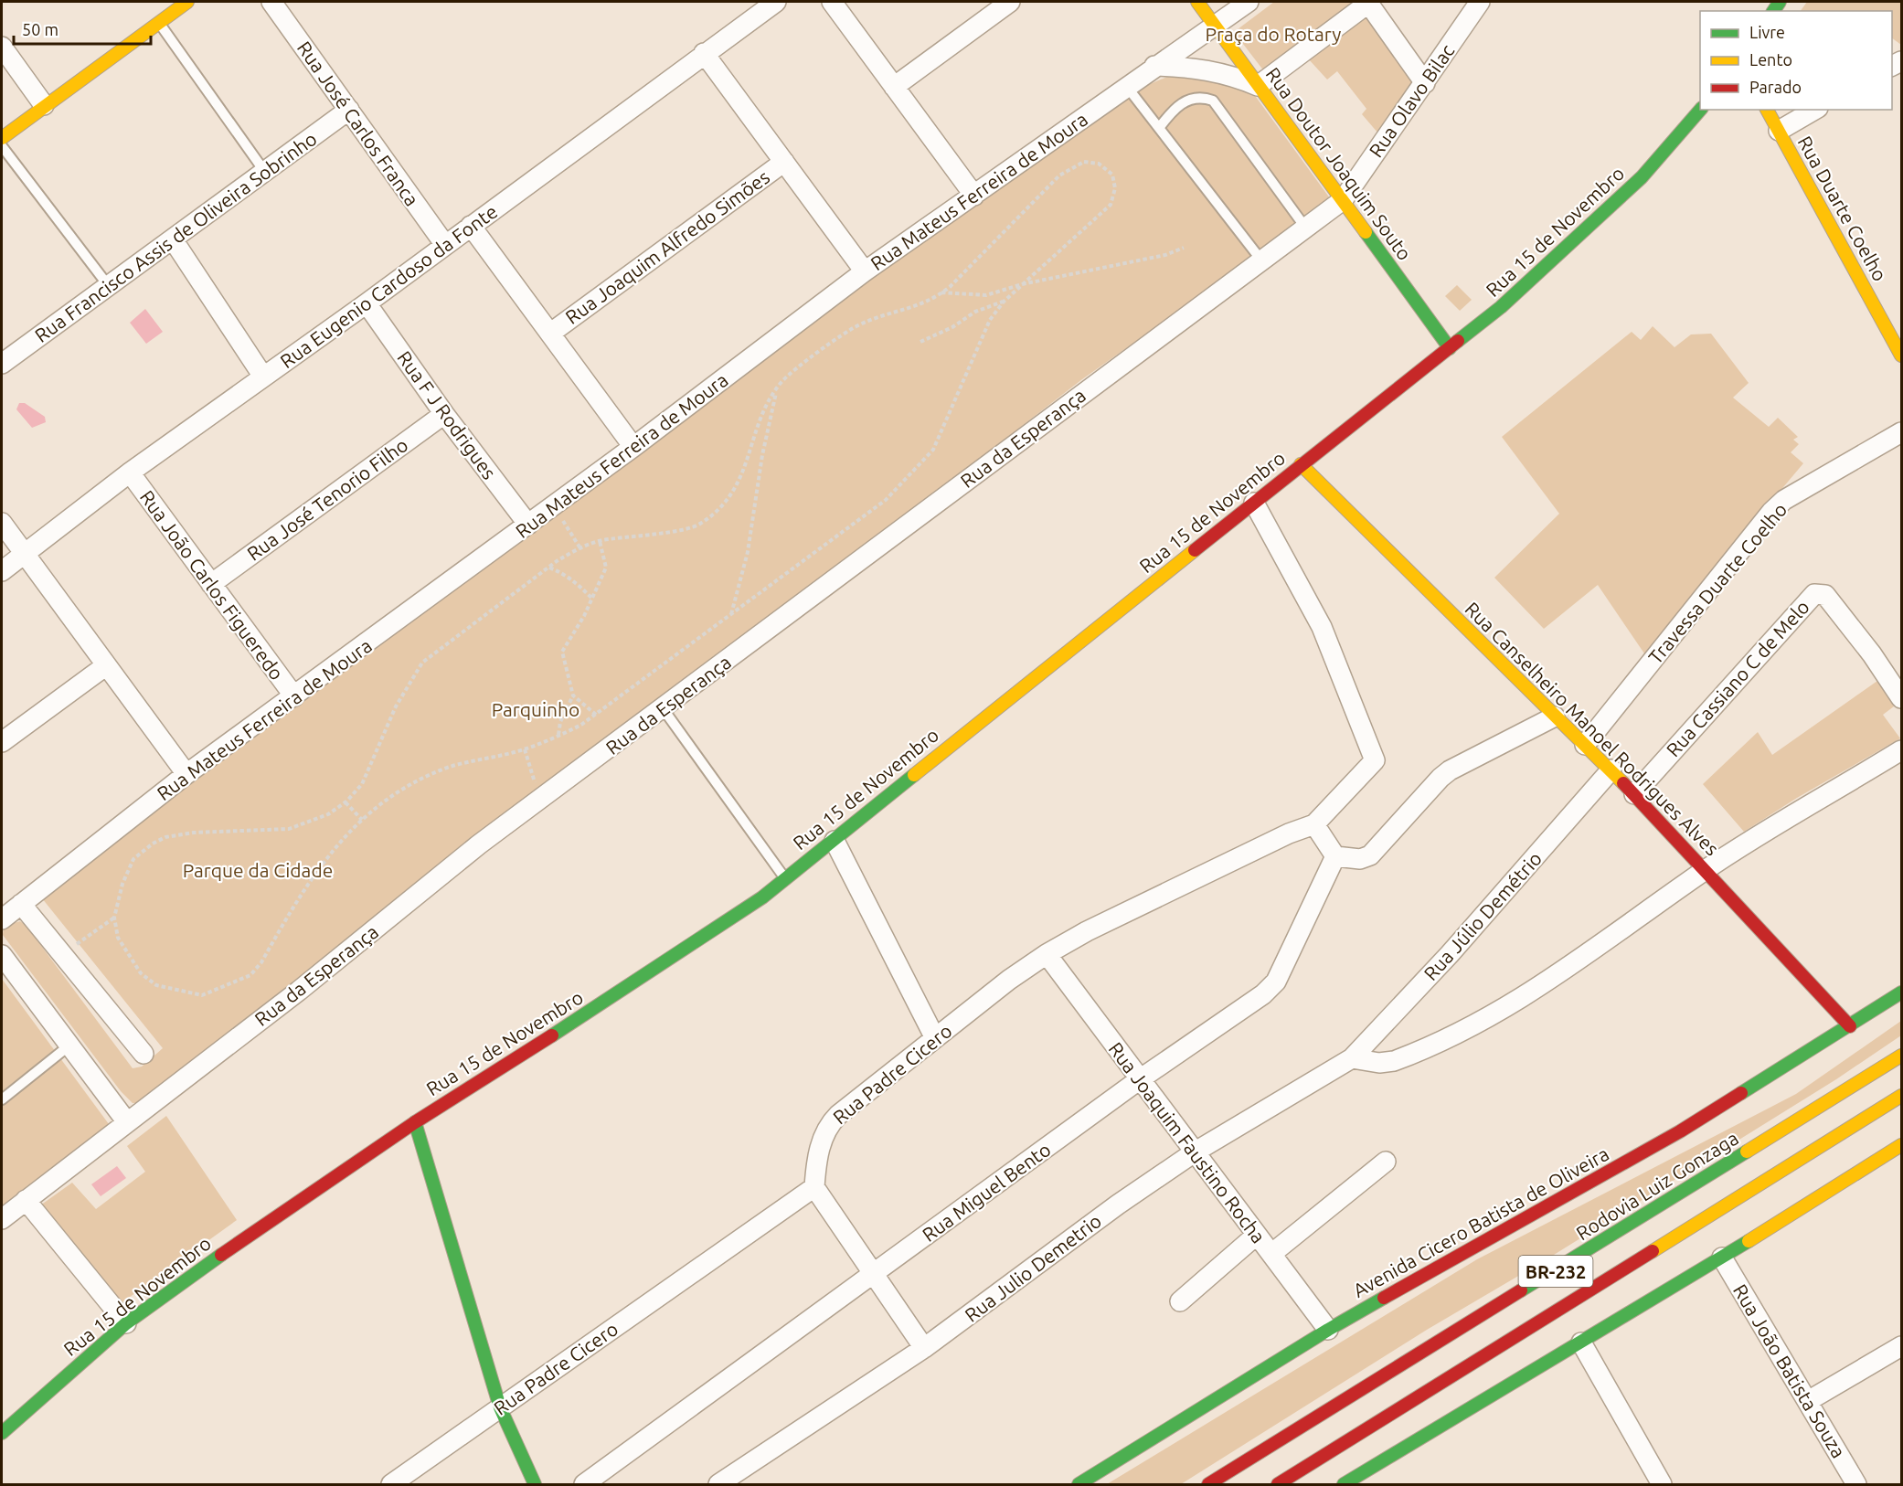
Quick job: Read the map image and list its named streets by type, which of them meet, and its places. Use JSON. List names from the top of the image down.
{
  "streets": {
    "main road": [
      "Rua Doutor Joaquim Souto",
      "Rua Duarte Coelho",
      "Rua 15 de Novembro",
      "Rua Canselheiro Manoel Rodrigues Alves",
      "Rodovia Luiz Gonzaga",
      "Avenida Cicero Batista de Oliveira",
      "BR-232"
    ],
    "street": [
      "Rua Olavo Bilac",
      "Rua José Carlos Franca",
      "Rua Mateus Ferreira de Moura",
      "Rua Francisco Assis de Oliveira Sobrinho",
      "Rua Joaquim Alfredo Simões",
      "Rua Eugenio Cardoso da Fonte",
      "Rua F J Rodrigues",
      "Rua da Esperança",
      "Rua José Tenorio Filho",
      "Travessa Duarte Coelho",
      "Rua João Carlos Figueredo",
      "Rua Cassiano C de Melo",
      "Rua Júlio Demétrio",
      "Rua Padre Cicero",
      "Rua Joaquim Faustino Rocha",
      "Rua Miguel Bento",
      "Rua Julio Demetrio",
      "Rua João Batista Souza"
    ]
  },
  "crossings": [
    ["Rua Olavo Bilac", "Rua Doutor Joaquim Souto"],
    ["Rua Olavo Bilac", "Rua da Esperança"],
    ["Rua José Carlos Franca", "Rua Francisco Assis de Oliveira Sobrinho"],
    ["Rua José Carlos Franca", "Rua Eugenio Cardoso da Fonte"],
    ["Rua Doutor Joaquim Souto", "Rua Mateus Ferreira de Moura"],
    ["Rua Doutor Joaquim Souto", "Rua 15 de Novembro"],
    ["Rua Doutor Joaquim Souto", "Rua da Esperança"],
    ["Rua Mateus Ferreira de Moura", "Rua F J Rodrigues"],
    ["Rua Mateus Ferreira de Moura", "Rua João Carlos Figueredo"],
    ["Rua 15 de Novembro", "Rua Canselheiro Manoel Rodrigues Alves"],
    ["Rua Eugenio Cardoso da Fonte", "Rua F J Rodrigues"],
    ["Rua Eugenio Cardoso da Fonte", "Rua João Carlos Figueredo"],
    ["Rua F J Rodrigues", "Rua José Tenorio Filho"],
    ["Rua José Tenorio Filho", "Rua João Carlos Figueredo"],
    ["Travessa Duarte Coelho", "Rua Canselheiro Manoel Rodrigues Alves"],
    ["Rua Cassiano C de Melo", "Rua Canselheiro Manoel Rodrigues Alves"],
    ["Rua Canselheiro Manoel Rodrigues Alves", "Rua Júlio Demétrio"],
    ["Rua Canselheiro Manoel Rodrigues Alves", "Avenida Cicero Batista de Oliveira"],
    ["Rua Júlio Demétrio", "Rua Julio Demetrio"],
    ["Rua Padre Cicero", "Rua Joaquim Faustino Rocha"],
    ["Rua Joaquim Faustino Rocha", "Rua Miguel Bento"],
    ["Rua Joaquim Faustino Rocha", "Avenida Cicero Batista de Oliveira"],
    ["Rua Joaquim Faustino Rocha", "Rua Julio Demetrio"]
  ],
  "parks": ["Praça do Rotary", "Parquinho", "Parque da Cidade"],
  "legend": ["Livre", "Lento", "Parado"],
  "scale_bar": "50 m"
}
